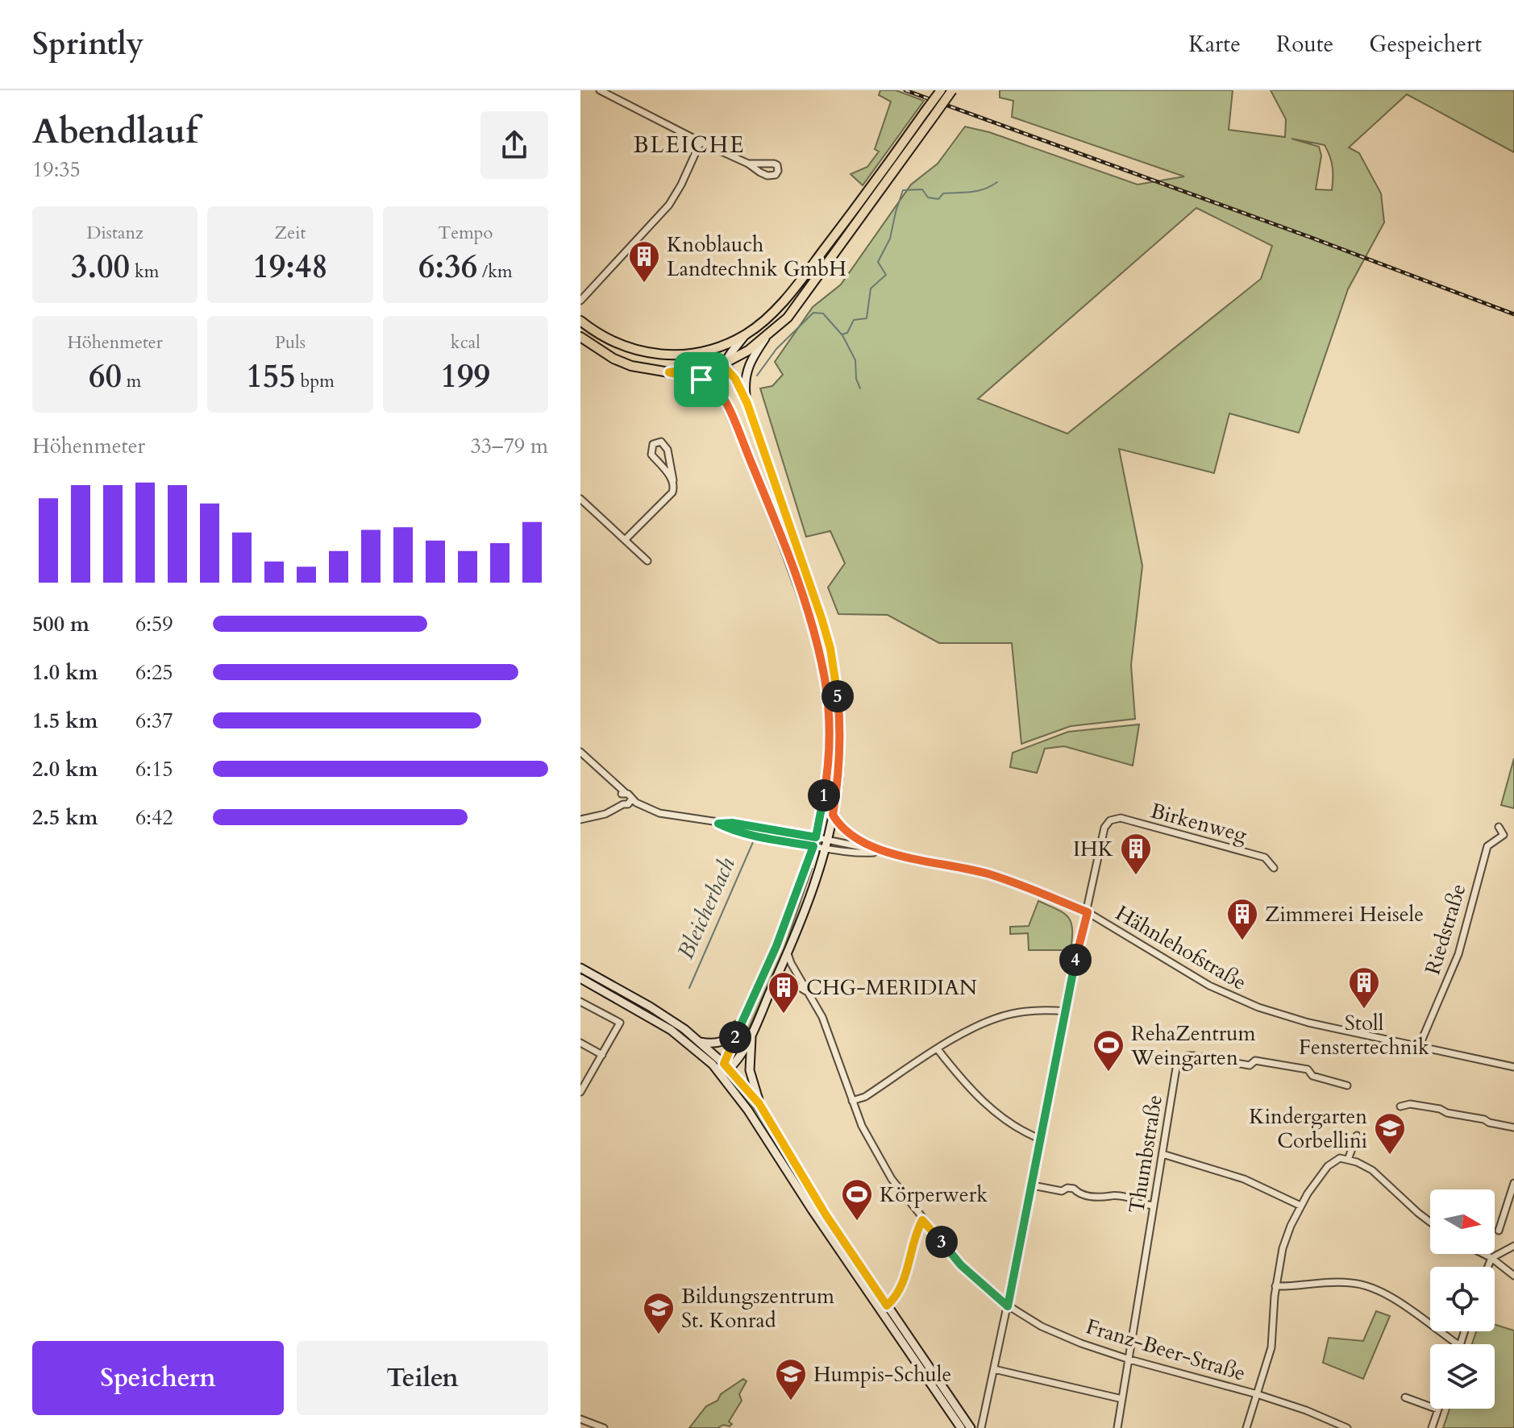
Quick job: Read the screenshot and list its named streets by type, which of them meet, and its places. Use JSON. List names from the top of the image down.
{
  "streets": {
    "street": [
      "Birkenweg",
      "Riedstraße",
      "Hähnlehofstraße",
      "Thumbstraße",
      "Franz-Beer-Straße"
    ]
  },
  "crossings": [
    ["Birkenweg", "Hähnlehofstraße"],
    ["Riedstraße", "Hähnlehofstraße"],
    ["Thumbstraße", "Franz-Beer-Straße"]
  ],
  "districts": ["BLEICHE"],
  "water": ["Bleicherbach"],
  "places": {
    "building": [
      "Knoblauch Landtechnik GmbH",
      "IHK",
      "Zimmerei Heisele",
      "Stoll Fenstertechnik",
      "CHG-MERIDIAN"
    ],
    "sports": ["RehaZentrum Weingarten", "Körperwerk"],
    "school or university": ["Kindergarten Corbellini", "Bildungszentrum St. Konrad", "Humpis-Schule"]
  },
  "north": "right",
  "page": {
    "header": "Sprintly",
    "nav": ["Karte", "Route", "Gespeichert"],
    "heading": ["Abendlauf", "19:35"],
    "stats": [
      ["Distanz", "3.00 km"],
      ["Zeit", "19:48"],
      ["Tempo", "6:36 /km"],
      ["Höhenmeter", "60 m"],
      ["Puls", "155 bpm"],
      ["kcal", "199"]
    ],
    "chart": ["Höhenmeter", "33–79 m"],
    "list": [
      {
        "name": "500 m",
        "note": "6:59"
      },
      {
        "name": "1.0 km",
        "note": "6:25"
      },
      {
        "name": "1.5 km",
        "note": "6:37"
      },
      {
        "name": "2.0 km",
        "note": "6:15"
      },
      {
        "name": "2.5 km",
        "note": "6:42"
      }
    ],
    "pins": [
      "5",
      "1",
      "4",
      "2",
      "3"
    ],
    "buttons": ["Speichern", "Teilen"]
  }
}
